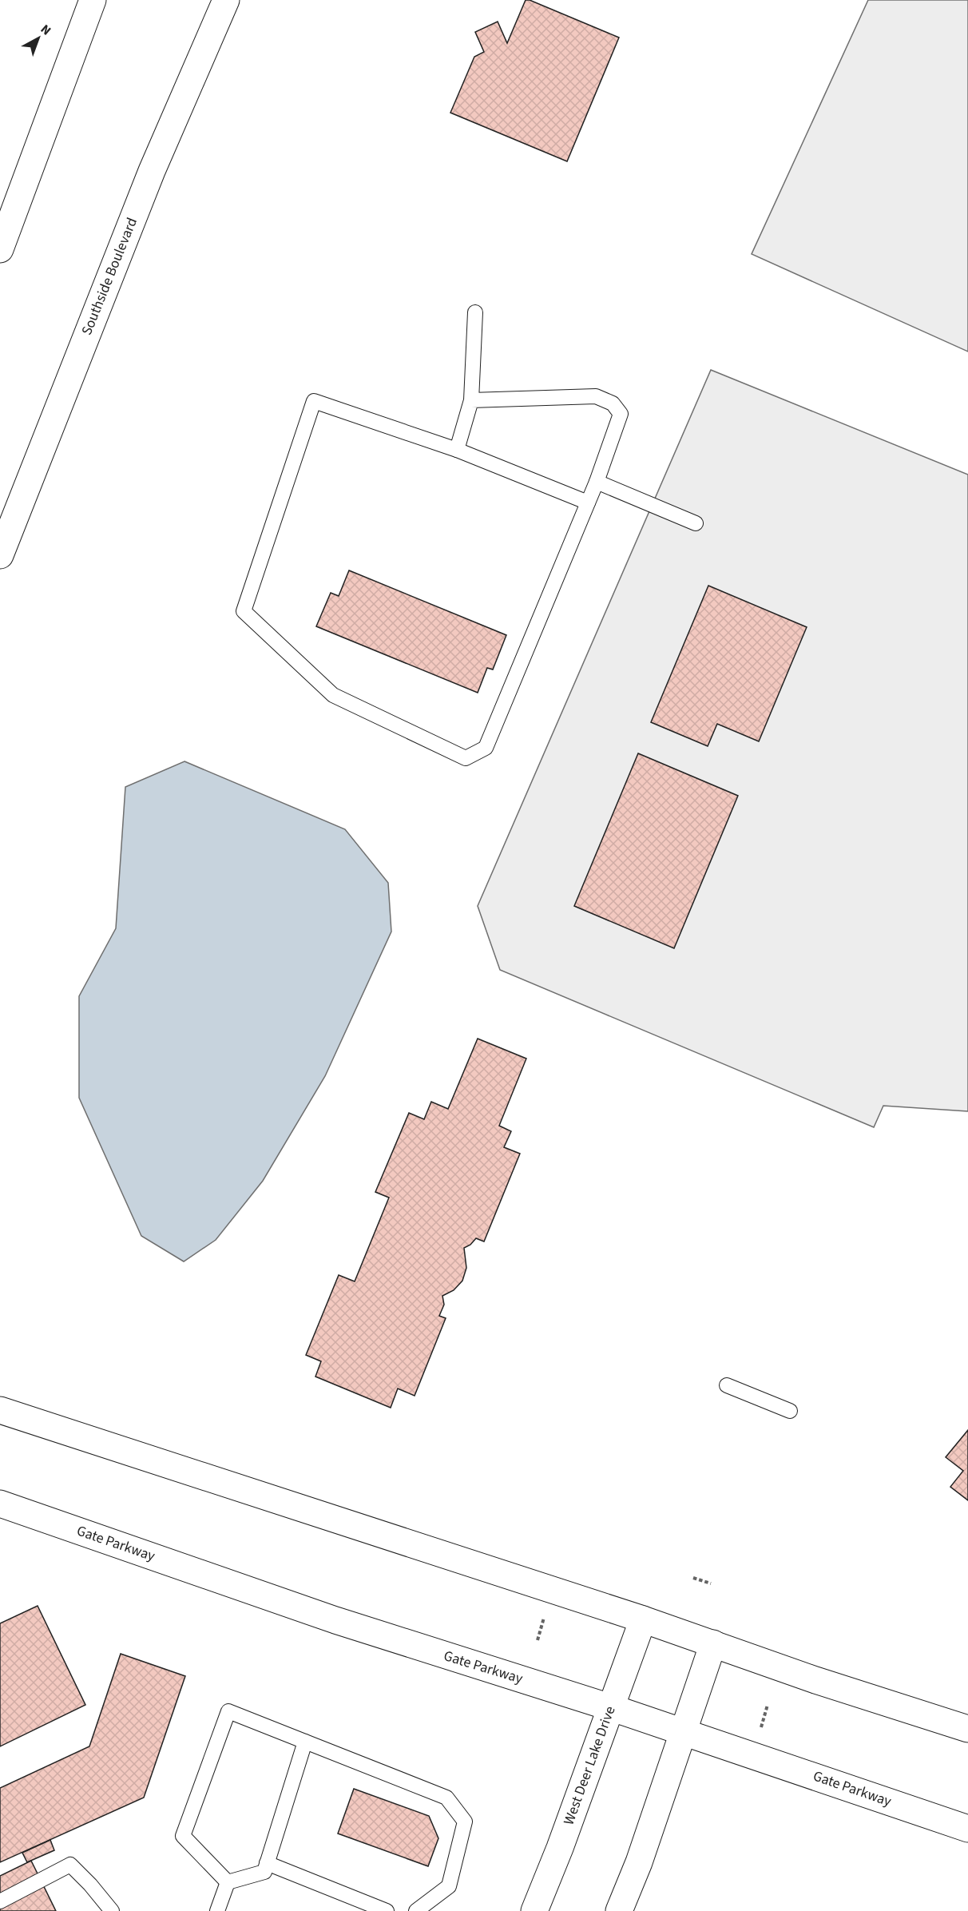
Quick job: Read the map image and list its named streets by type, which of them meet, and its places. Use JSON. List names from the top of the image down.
{
  "streets": {
    "main road": ["Southside Boulevard", "Gate Parkway", "West Deer Lake Drive"]
  },
  "crossings": [
    ["Gate Parkway", "West Deer Lake Drive"]
  ],
  "north": "top right"
}
